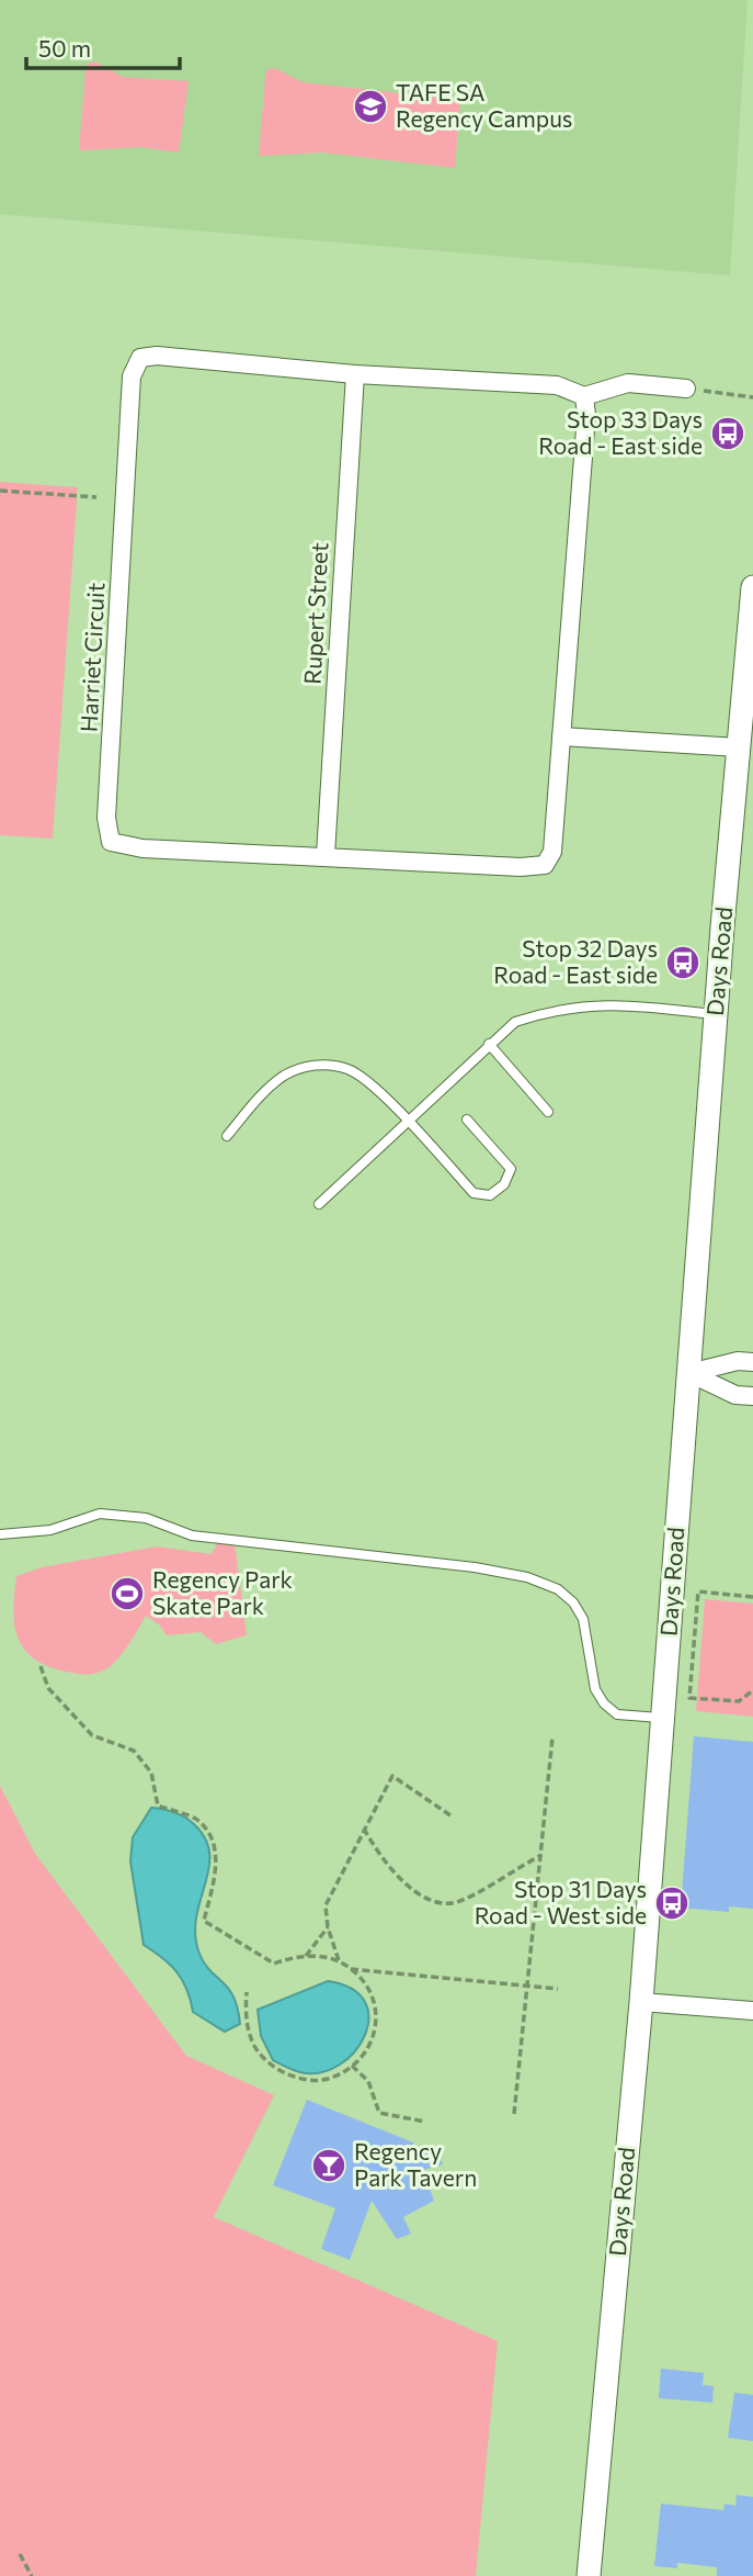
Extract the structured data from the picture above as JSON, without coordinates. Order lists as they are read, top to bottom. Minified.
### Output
{"streets":{"street":["Rupert Street","Harriet Circuit","Days Road"]},"crossings":[["Rupert Street","Harriet Circuit"]],"places":{"school or university":["TAFE SA Regency Campus"],"bus stop":["Stop 33 Days Road - East side","Stop 32 Days Road - East side","Stop 31 Days Road - West side"],"sports":["Regency Park Skate Park"],"bar":["Regency Park Tavern"]},"scale_bar":"50 m"}
